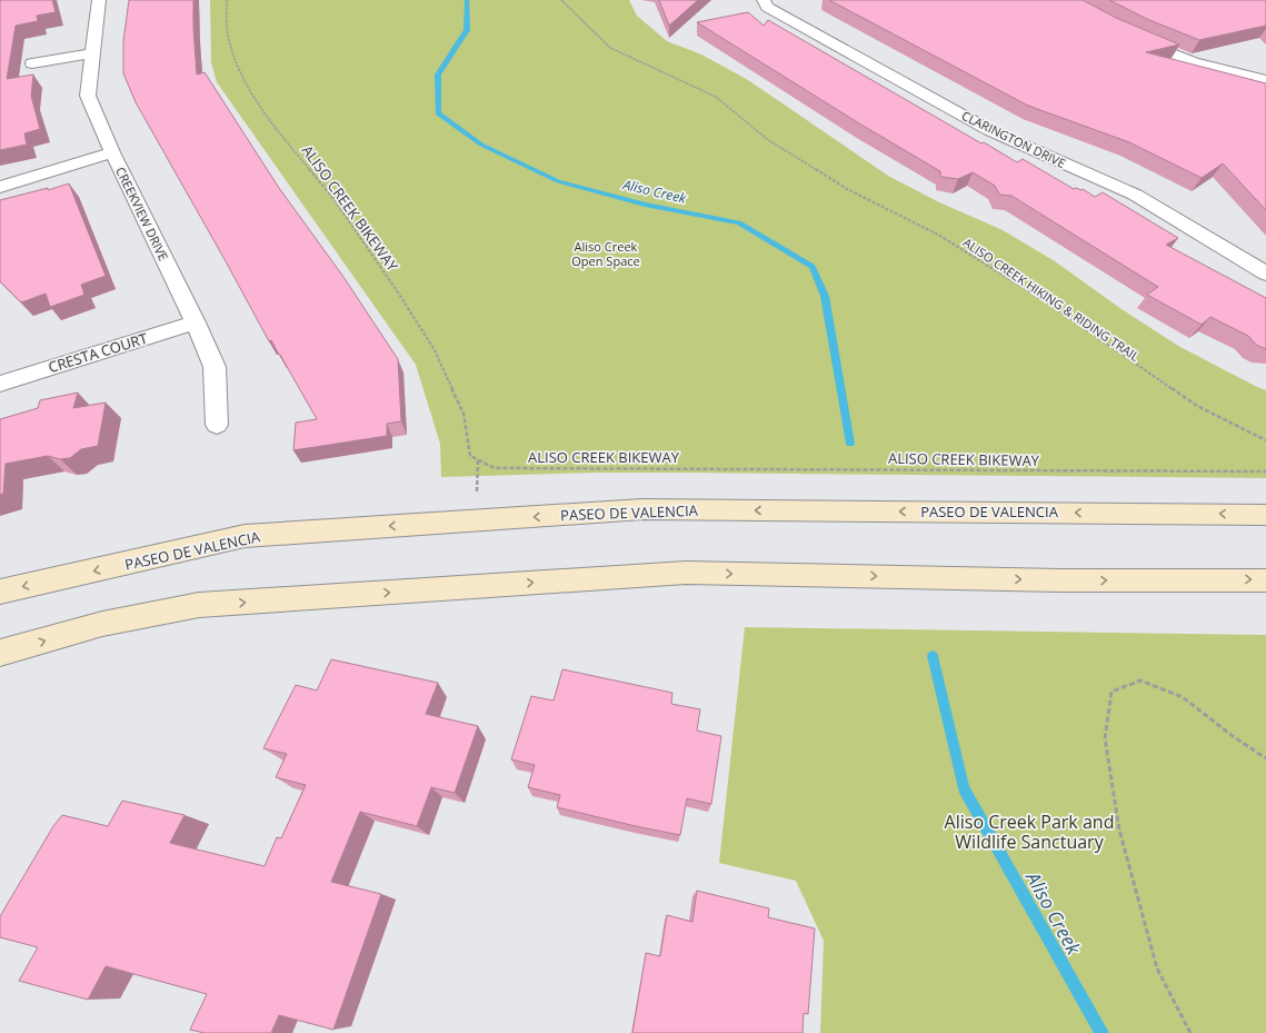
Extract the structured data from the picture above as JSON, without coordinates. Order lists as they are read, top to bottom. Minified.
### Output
{"streets":{"main road":["PASEO DE VALENCIA"],"street":["CLARINGTON DRIVE","CREEKVIEW DRIVE","CRESTA COURT"],"path":["ALISO CREEK BIKEWAY","ALISO CREEK HIKING & RIDING TRAIL"]},"crossings":[["CREEKVIEW DRIVE","CRESTA COURT"]],"water":["Aliso Creek"],"parks":["Aliso Creek Open Space","Aliso Creek Park and Wildlife Sanctuary"]}
